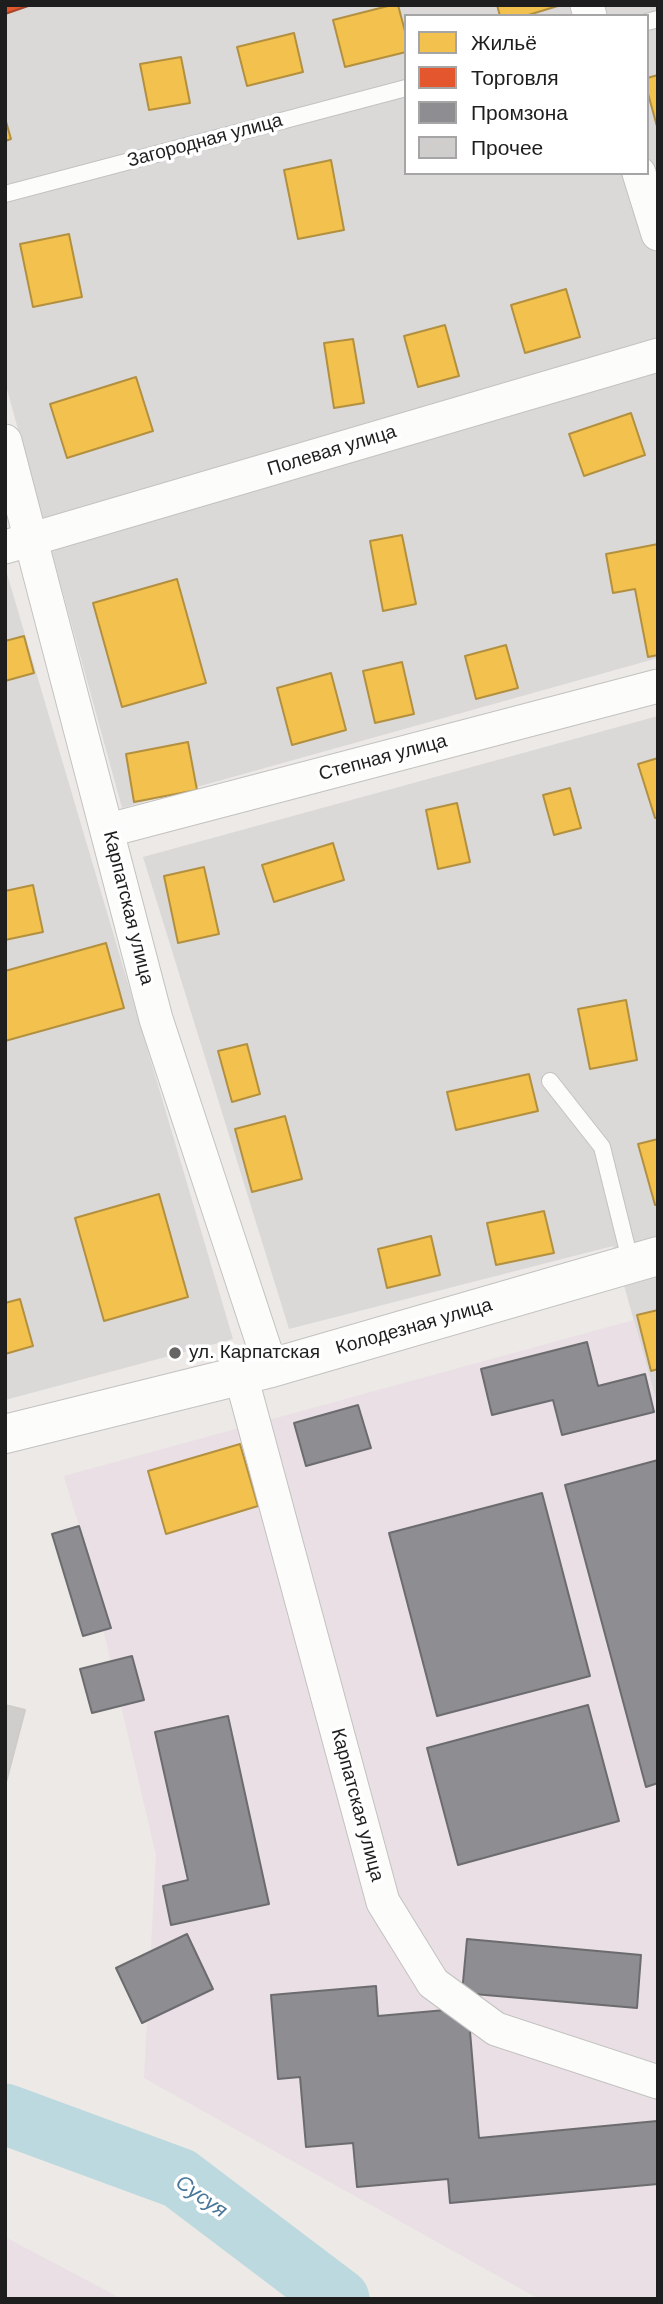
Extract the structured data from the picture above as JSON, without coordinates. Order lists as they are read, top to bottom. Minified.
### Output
{"streets":{"street":["Полевая улица","Степная улица","Карпатская улица","Колодезная улица"],"lane":["Загородная улица"]},"crossings":[["Полевая улица","Карпатская улица"],["Степная улица","Карпатская улица"],["Карпатская улица","Колодезная улица"]],"water":["Сусуя"],"places":["ул. Карпатская"],"legend":["Жильё","Торговля","Промзона","Прочее"]}
